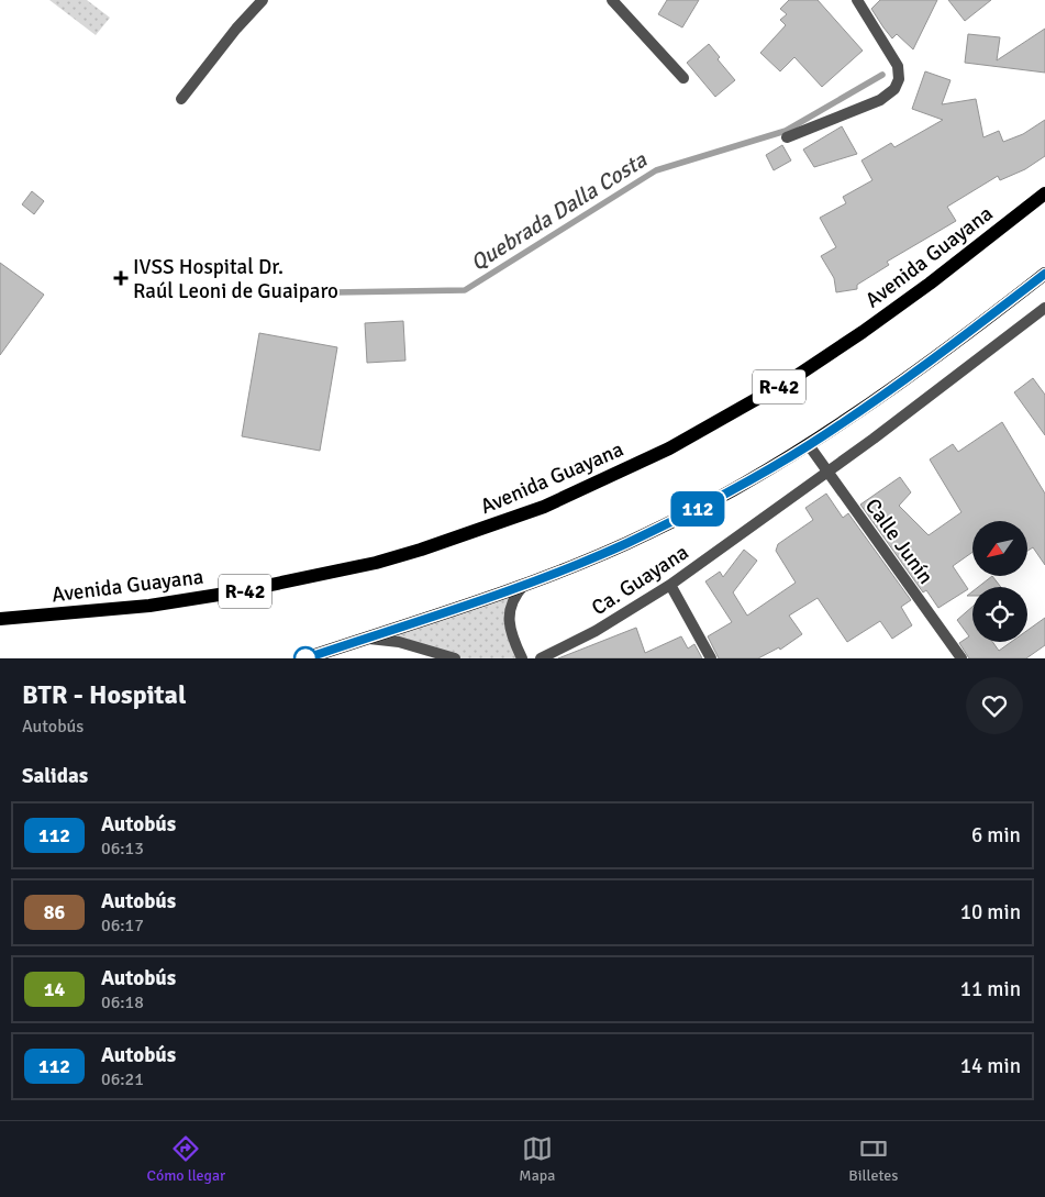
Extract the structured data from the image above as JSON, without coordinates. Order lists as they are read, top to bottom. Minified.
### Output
{"streets":{"main road":["Avenida Guayana","R-42"],"street":["Calle Junín","Ca. Guayana"]},"crossings":[["Calle Junín","Ca. Guayana"]],"water":["Quebrada Dalla Costa"],"places":{"health":["IVSS Hospital Dr. Raúl Leoni de Guaiparo"]},"lines":["bus line 112"],"north":"bottom left","page":{"on_map":"112","heading":[["BTR - Hospital","Autobús"],"Salidas"],"list":[{"mark":"112","name":"Autobús","note":"06:13","value":"6 min"},{"mark":"86","name":"Autobús","note":"06:17","value":"10 min"},{"mark":"14","name":"Autobús","note":"06:18","value":"11 min"},{"mark":"112","name":"Autobús","note":"06:21","value":"14 min"}],"tabs":["Cómo llegar","Mapa","Billetes"]}}
